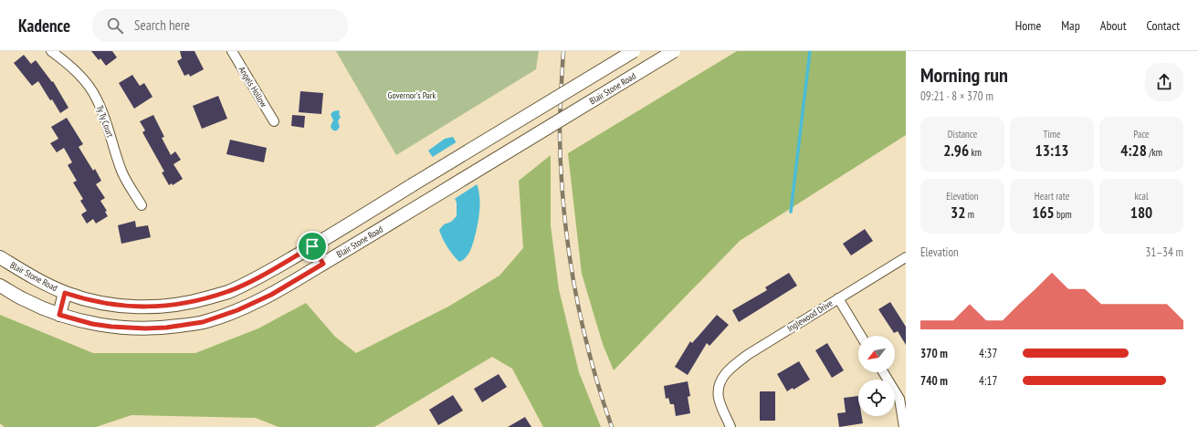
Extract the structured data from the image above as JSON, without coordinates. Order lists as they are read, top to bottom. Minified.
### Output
{"streets":{"main road":["Blair Stone Road"],"street":["Angels Hollow","Ty Ty Court","Inglewood Drive"]},"parks":["Governor's Park"],"north":"bottom left","page":{"header":"Kadence","search":"Search here","nav":["Home","Map","About","Contact"],"heading":["Morning run","09:21 · 8 × 370 m"],"stats":[["Distance","2.96 km"],["Time","13:13"],["Pace","4:28 /km"],["Elevation","32 m"],["Heart rate","165 bpm"],["kcal","180"]],"chart":["Elevation","31–34 m"],"list":[{"name":"370 m","note":"4:37"},{"name":"740 m","note":"4:17"}]}}
